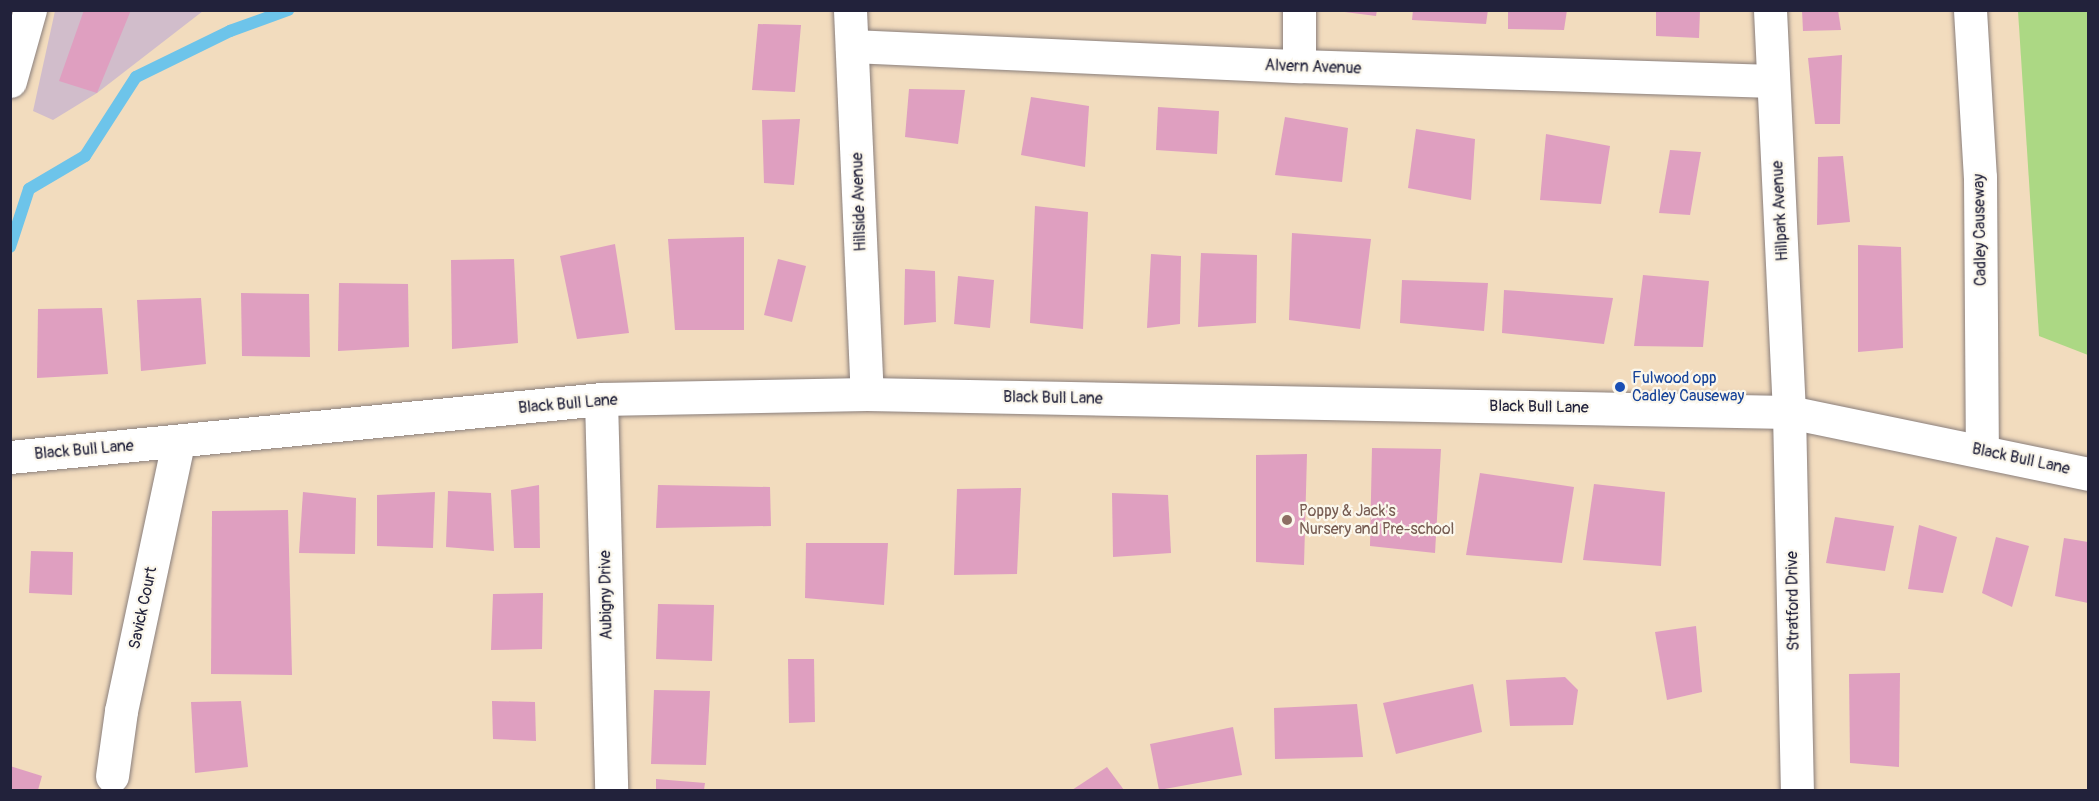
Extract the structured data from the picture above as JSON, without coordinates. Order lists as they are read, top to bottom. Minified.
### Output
{"streets":{"street":["Alvern Avenue","Hillside Avenue","Hillpark Avenue","Cadley Causeway","Black Bull Lane","Aubigny Drive","Stratford Drive","Savick Court"]},"crossings":[["Alvern Avenue","Hillside Avenue"],["Alvern Avenue","Hillpark Avenue"],["Hillside Avenue","Black Bull Lane"],["Hillpark Avenue","Black Bull Lane"],["Hillpark Avenue","Stratford Drive"],["Cadley Causeway","Black Bull Lane"],["Black Bull Lane","Aubigny Drive"],["Black Bull Lane","Stratford Drive"],["Black Bull Lane","Savick Court"]],"places":["Fulwood opp Cadley Causeway","Poppy & Jack's Nursery and Pre-school"]}
